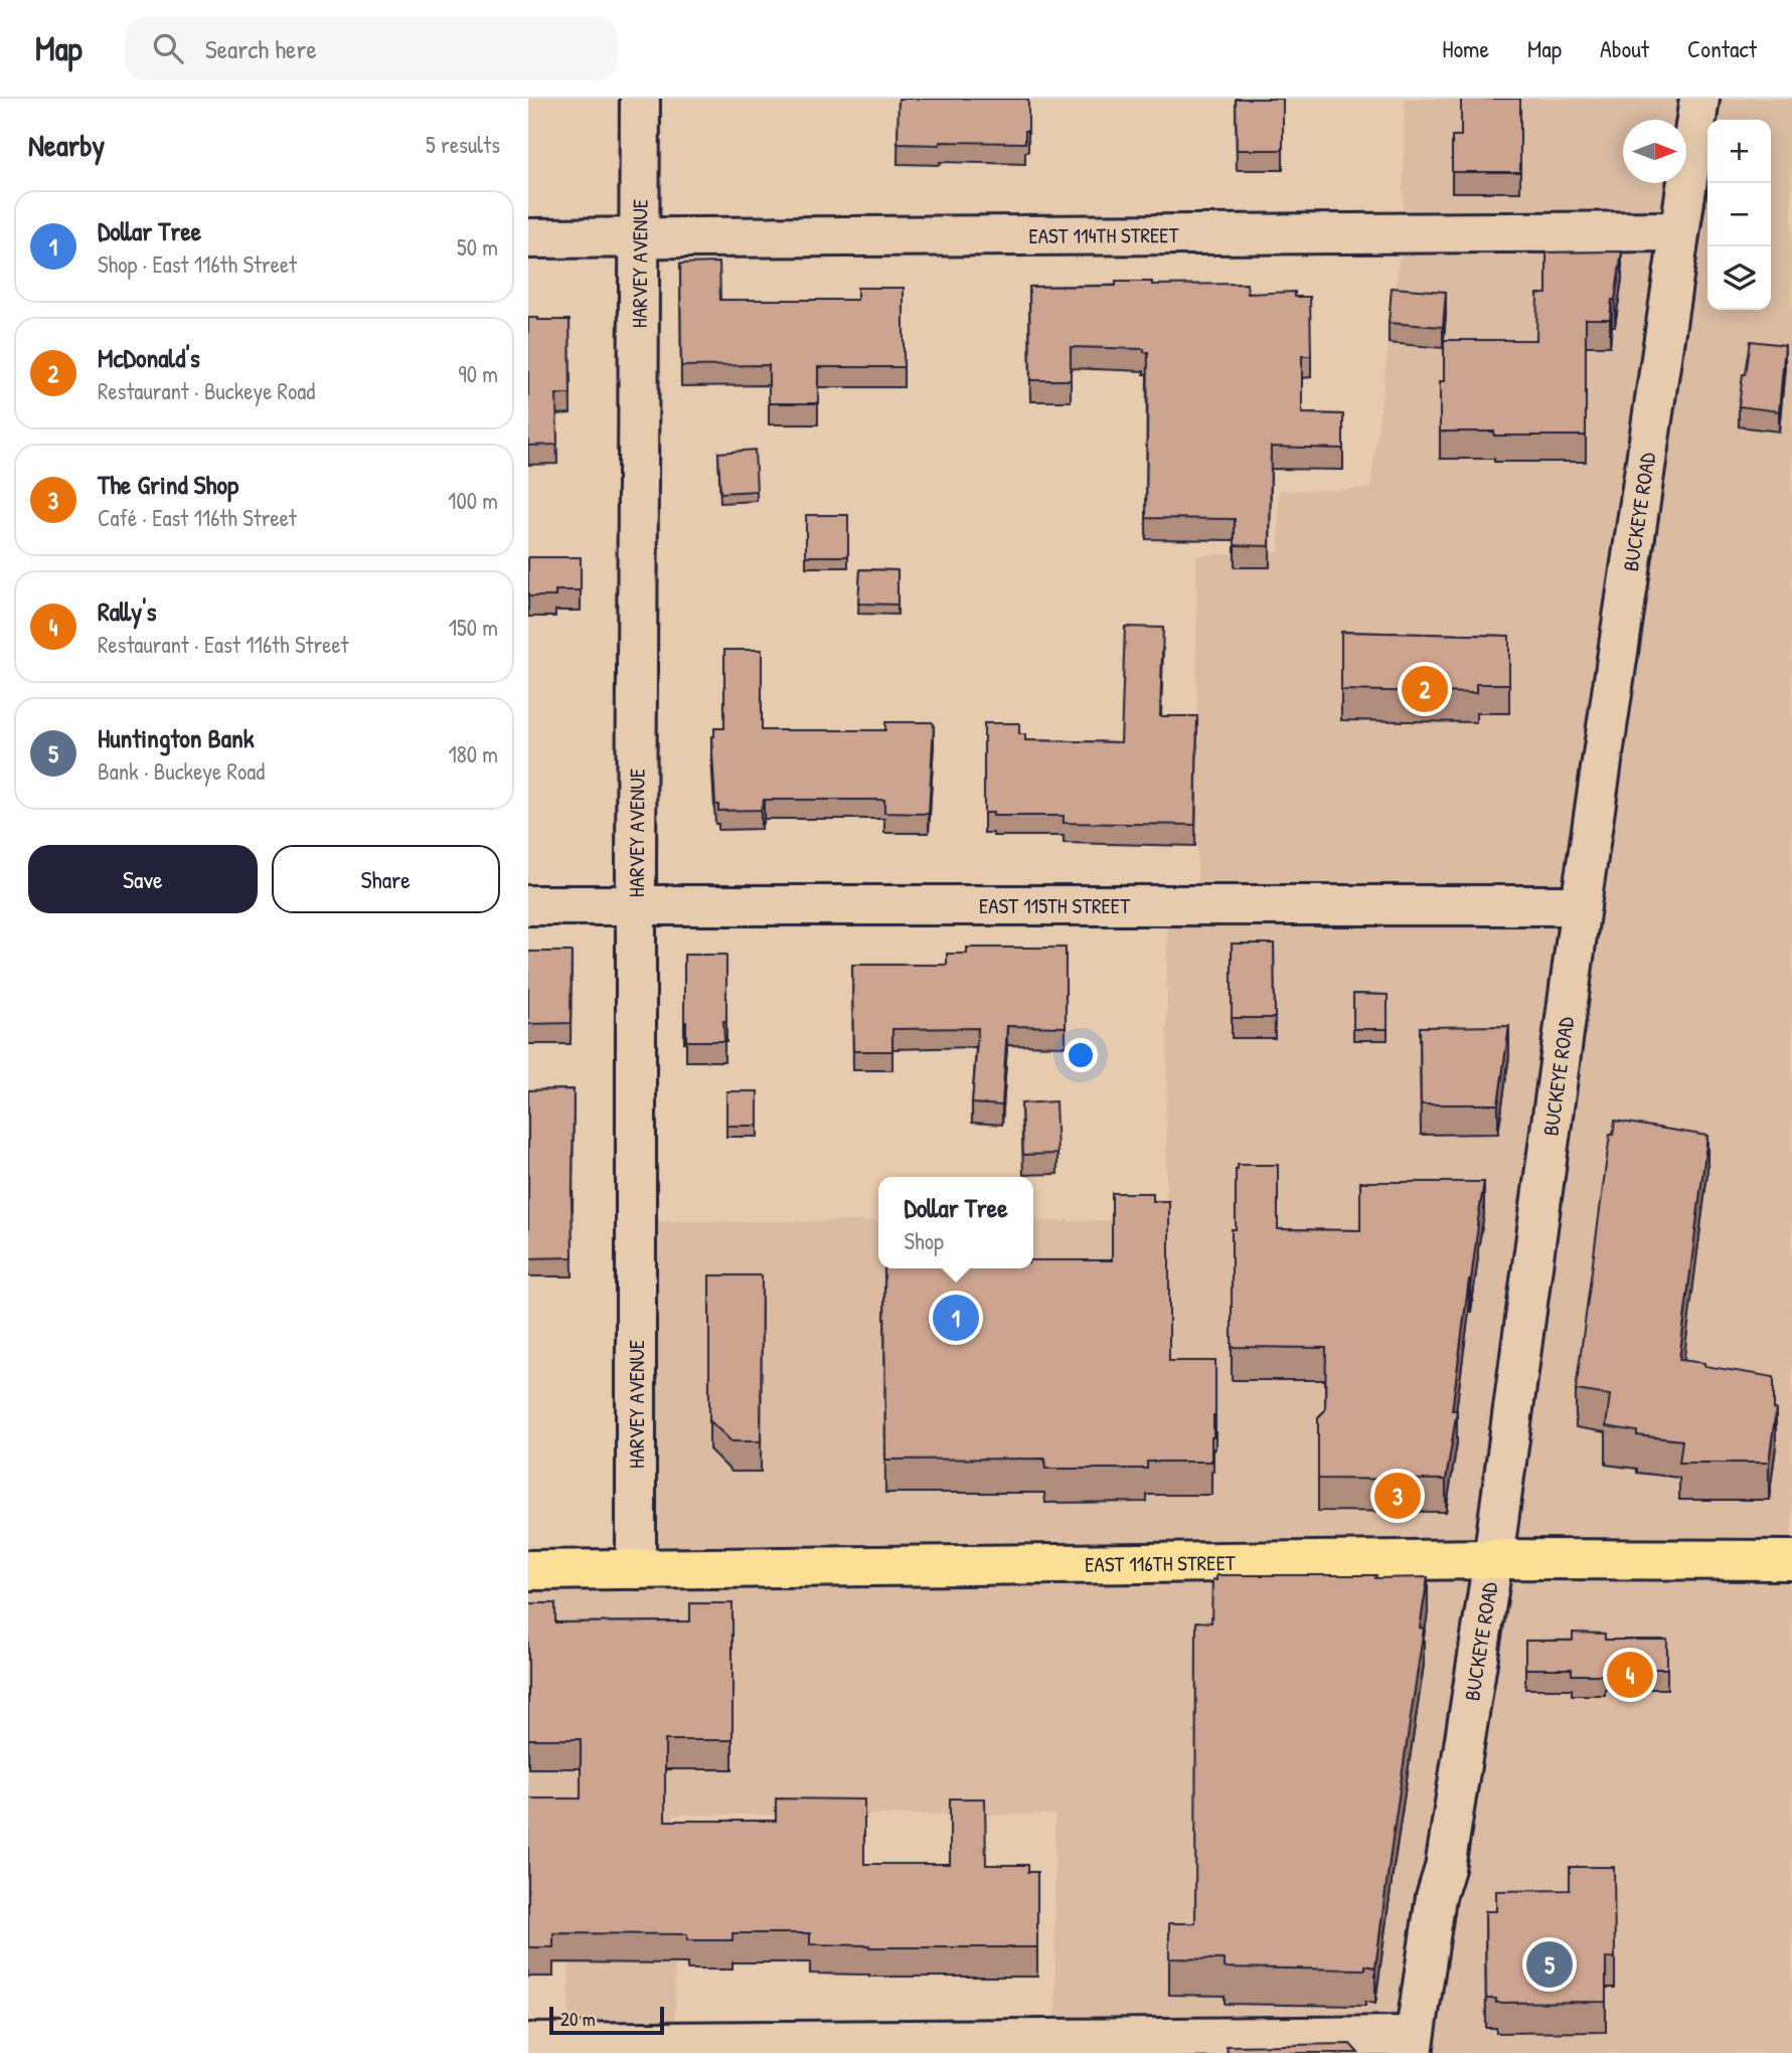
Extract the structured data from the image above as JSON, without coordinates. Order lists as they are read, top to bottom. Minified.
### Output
{"streets":{"main road":["EAST 116TH STREET"],"street":["EAST 114TH STREET","HARVEY AVENUE","BUCKEYE ROAD","EAST 115TH STREET"]},"crossings":[["EAST 114TH STREET","HARVEY AVENUE"],["EAST 114TH STREET","BUCKEYE ROAD"],["HARVEY AVENUE","EAST 115TH STREET"],["HARVEY AVENUE","EAST 116TH STREET"],["BUCKEYE ROAD","EAST 115TH STREET"],["BUCKEYE ROAD","EAST 116TH STREET"]],"scale_bar":"20 m","north":"right","page":{"header":"Map","search":"Search here","nav":["Home","Map","About","Contact"],"heading":["Nearby","5 results"],"map_buttons":["+","−"],"list":[{"mark":"1","name":"Dollar Tree","note":"Shop · East 116th Street","value":"50 m"},{"mark":"2","name":"McDonald's","note":"Restaurant · Buckeye Road","value":"90 m"},{"mark":"3","name":"The Grind Shop","note":"Café · East 116th Street","value":"100 m"},{"mark":"4","name":"Rally's","note":"Restaurant · East 116th Street","value":"150 m"},{"mark":"5","name":"Huntington Bank","note":"Bank · Buckeye Road","value":"180 m"}],"pins":["2","1","3","4","5"],"buttons":["Save","Share"],"popup":["Dollar Tree","Shop"],"scale":"20 m"}}
